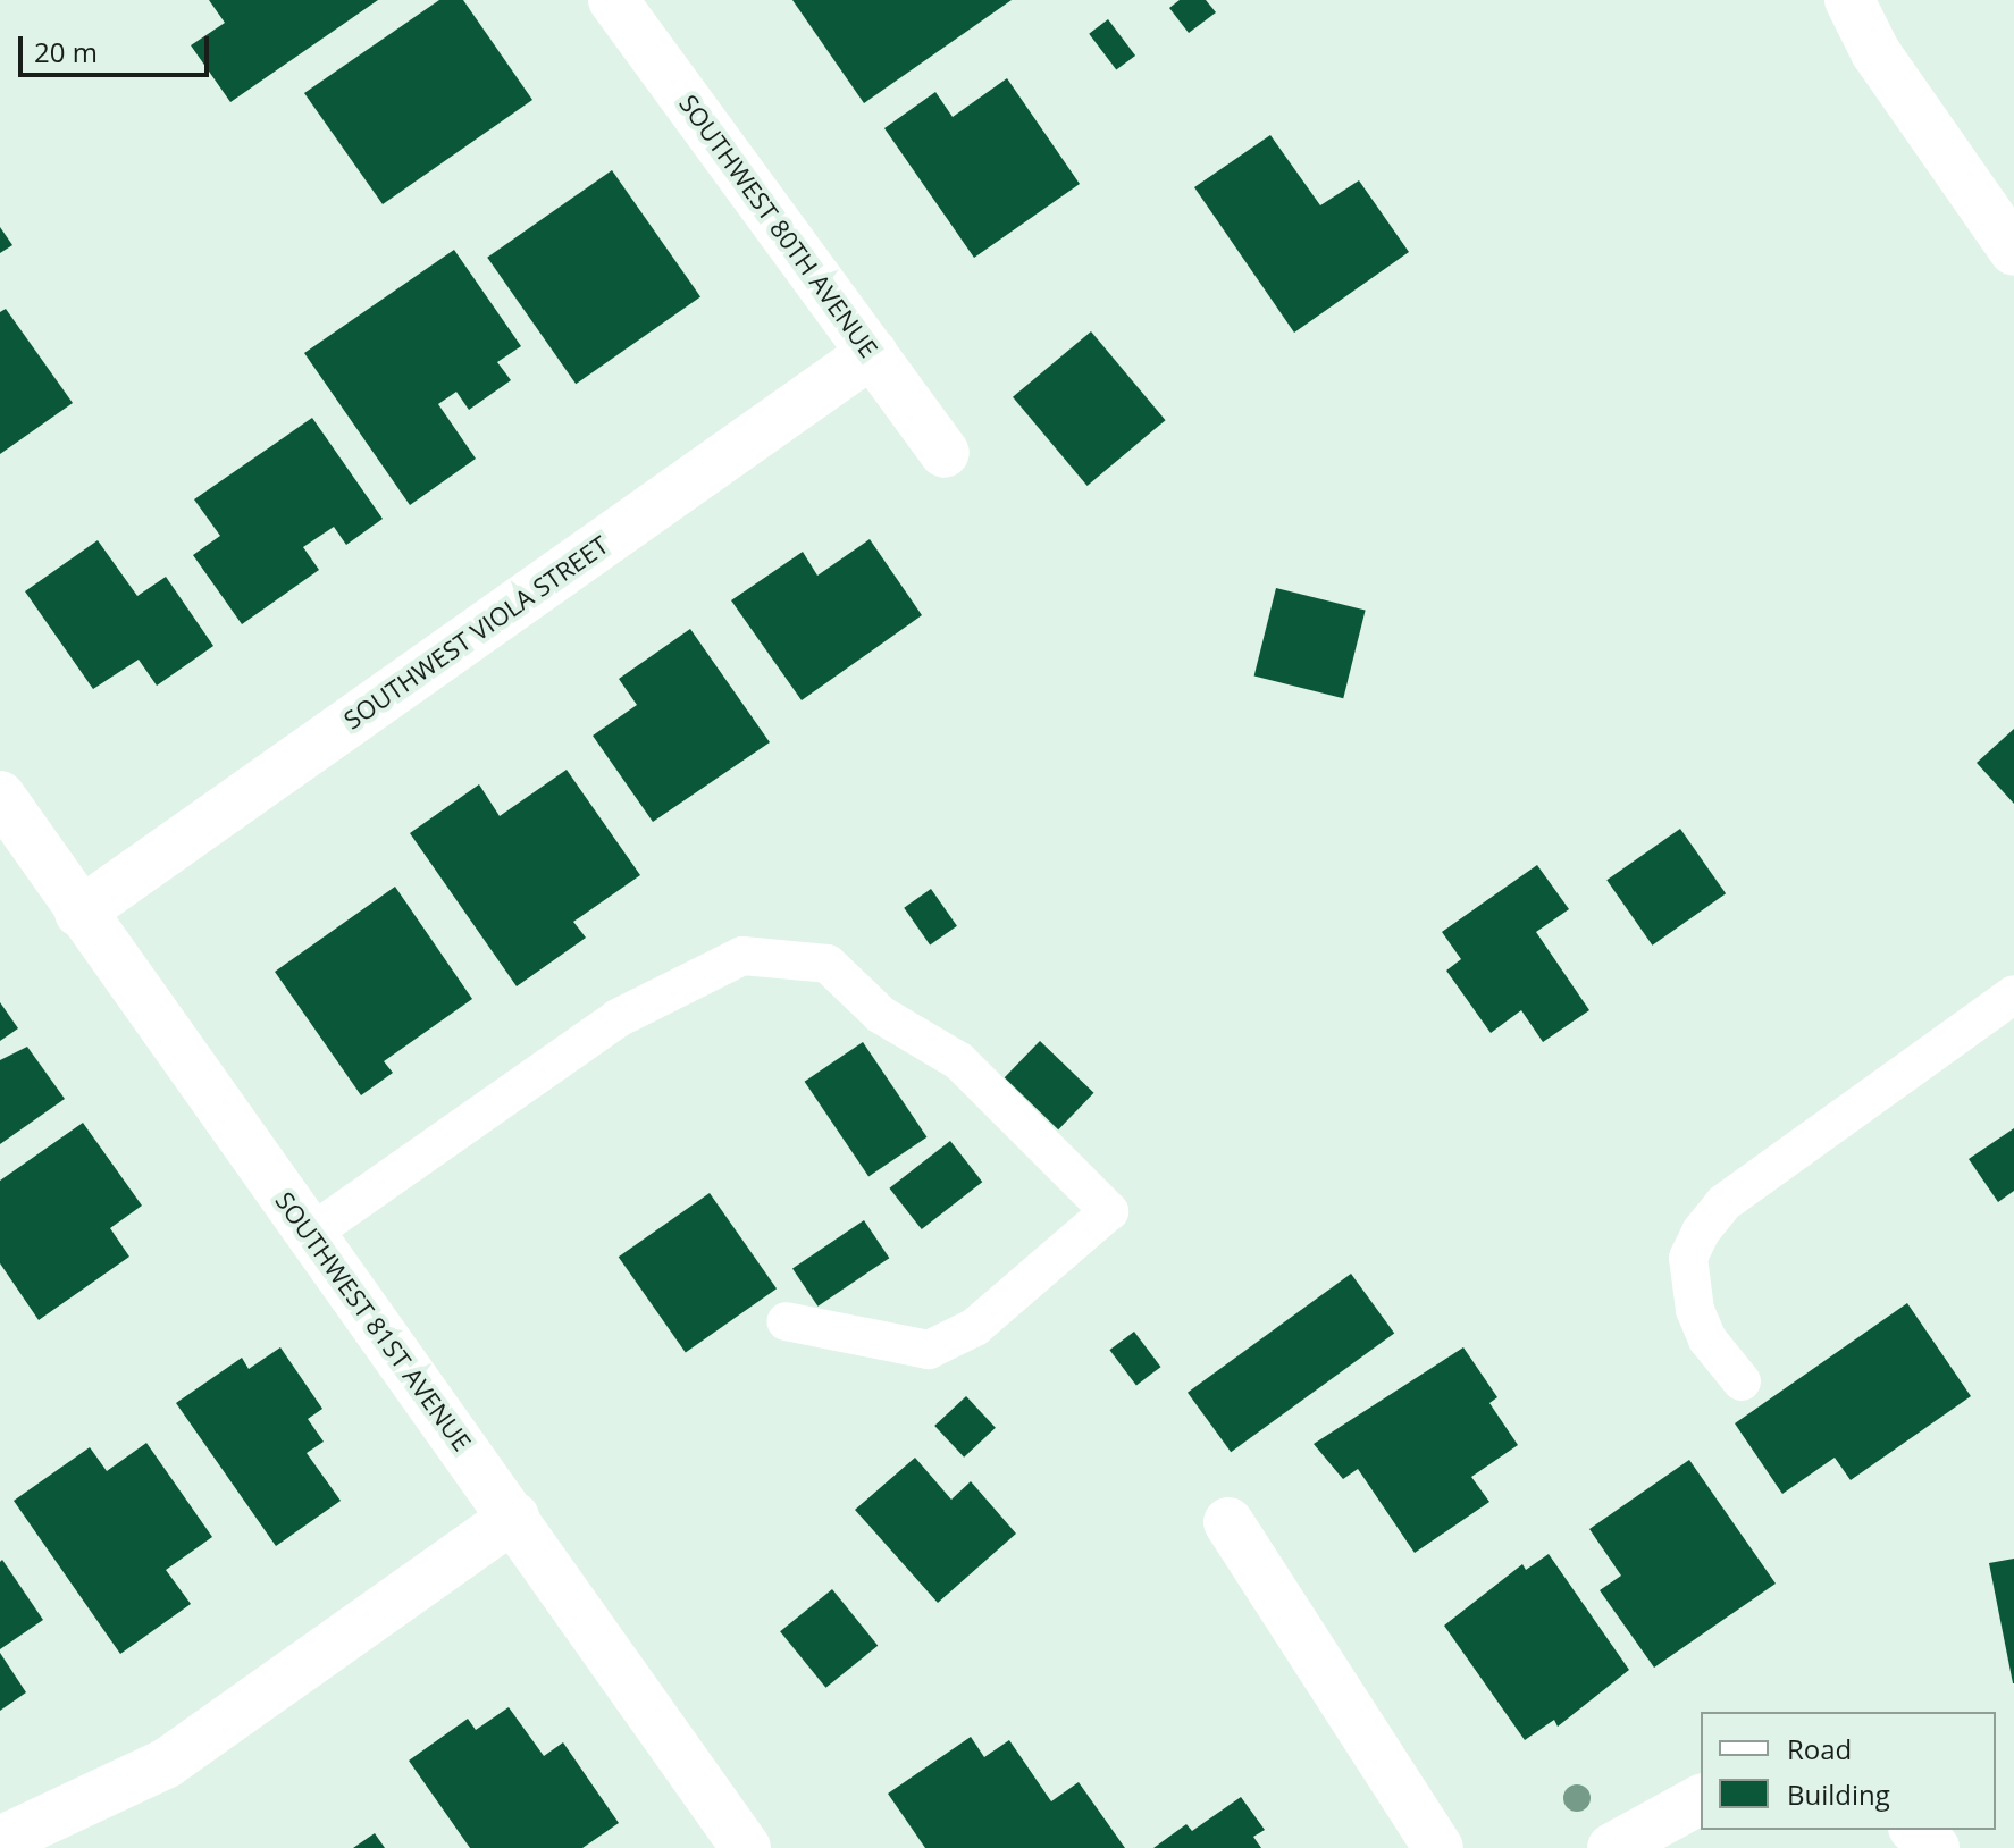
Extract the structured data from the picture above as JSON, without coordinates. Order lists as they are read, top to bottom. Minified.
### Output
{"streets":{"street":["SOUTHWEST 80TH AVENUE","SOUTHWEST VIOLA STREET","SOUTHWEST 81ST AVENUE"]},"crossings":[["SOUTHWEST 80TH AVENUE","SOUTHWEST VIOLA STREET"],["SOUTHWEST VIOLA STREET","SOUTHWEST 81ST AVENUE"]],"legend":["Road","Building"],"scale_bar":"20 m"}
